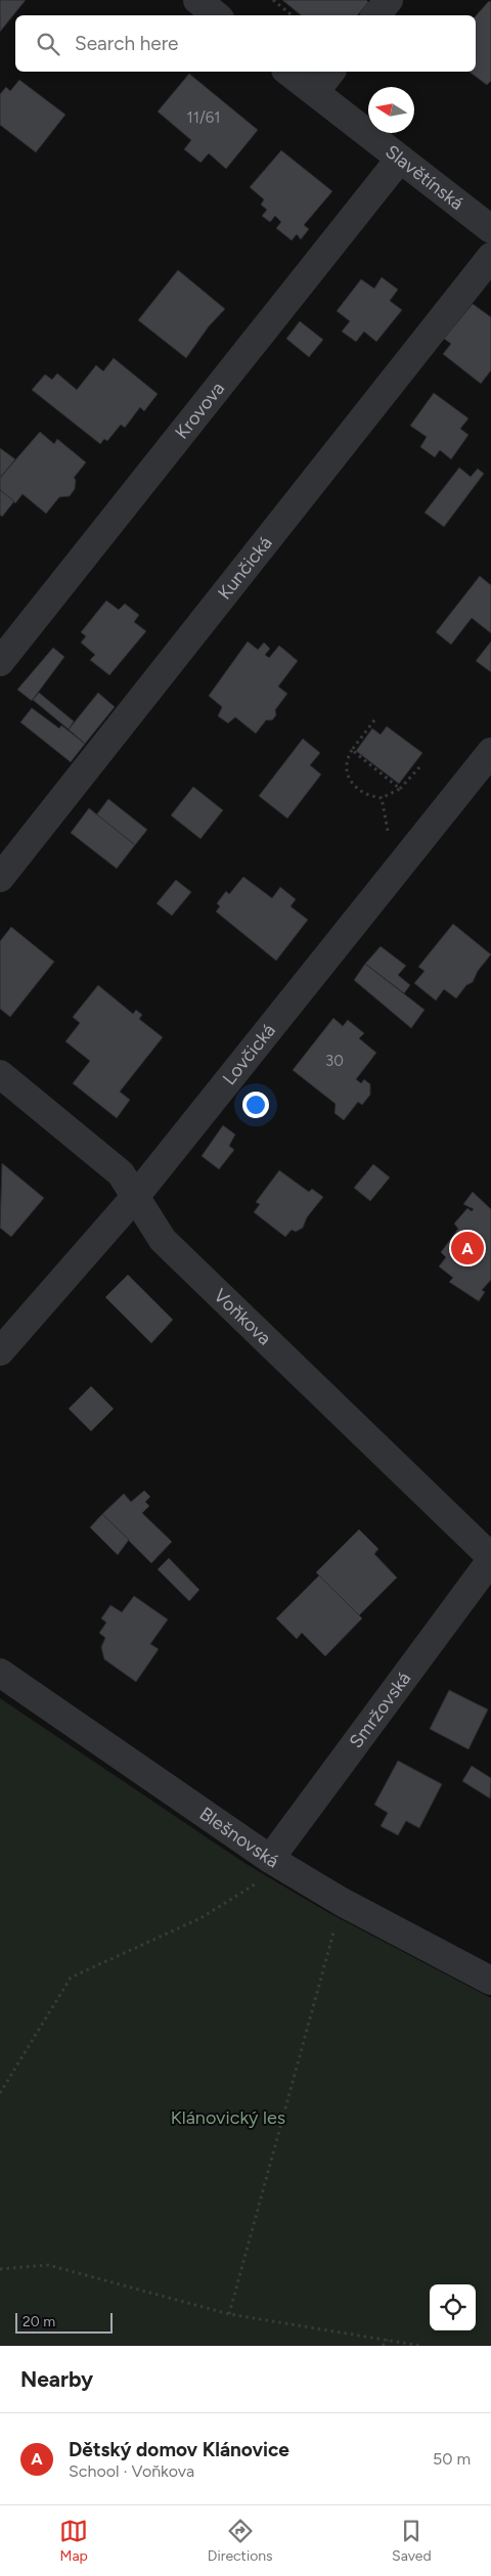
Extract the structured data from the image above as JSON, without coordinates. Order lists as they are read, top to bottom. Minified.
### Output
{"streets":{"street":["Slavětínská","Krovova","Kunčická","Lovčická","Voňkova","Smržovská","Blešnovská"]},"crossings":[["Slavětínská","Krovova"],["Lovčická","Voňkova"],["Voňkova","Smržovská"],["Smržovská","Blešnovská"]],"parks":["Klánovický les"],"house_numbers":["11/61","30"],"scale_bar":"20 m","north":"left","page":{"search":"Search here","pins":"A","scale":"20 m","heading":"Nearby","list":[{"mark":"A","name":"Dětský domov Klánovice","note":"School · Voňkova","value":"50 m"}],"nav":["Map","Directions","Saved"]}}
